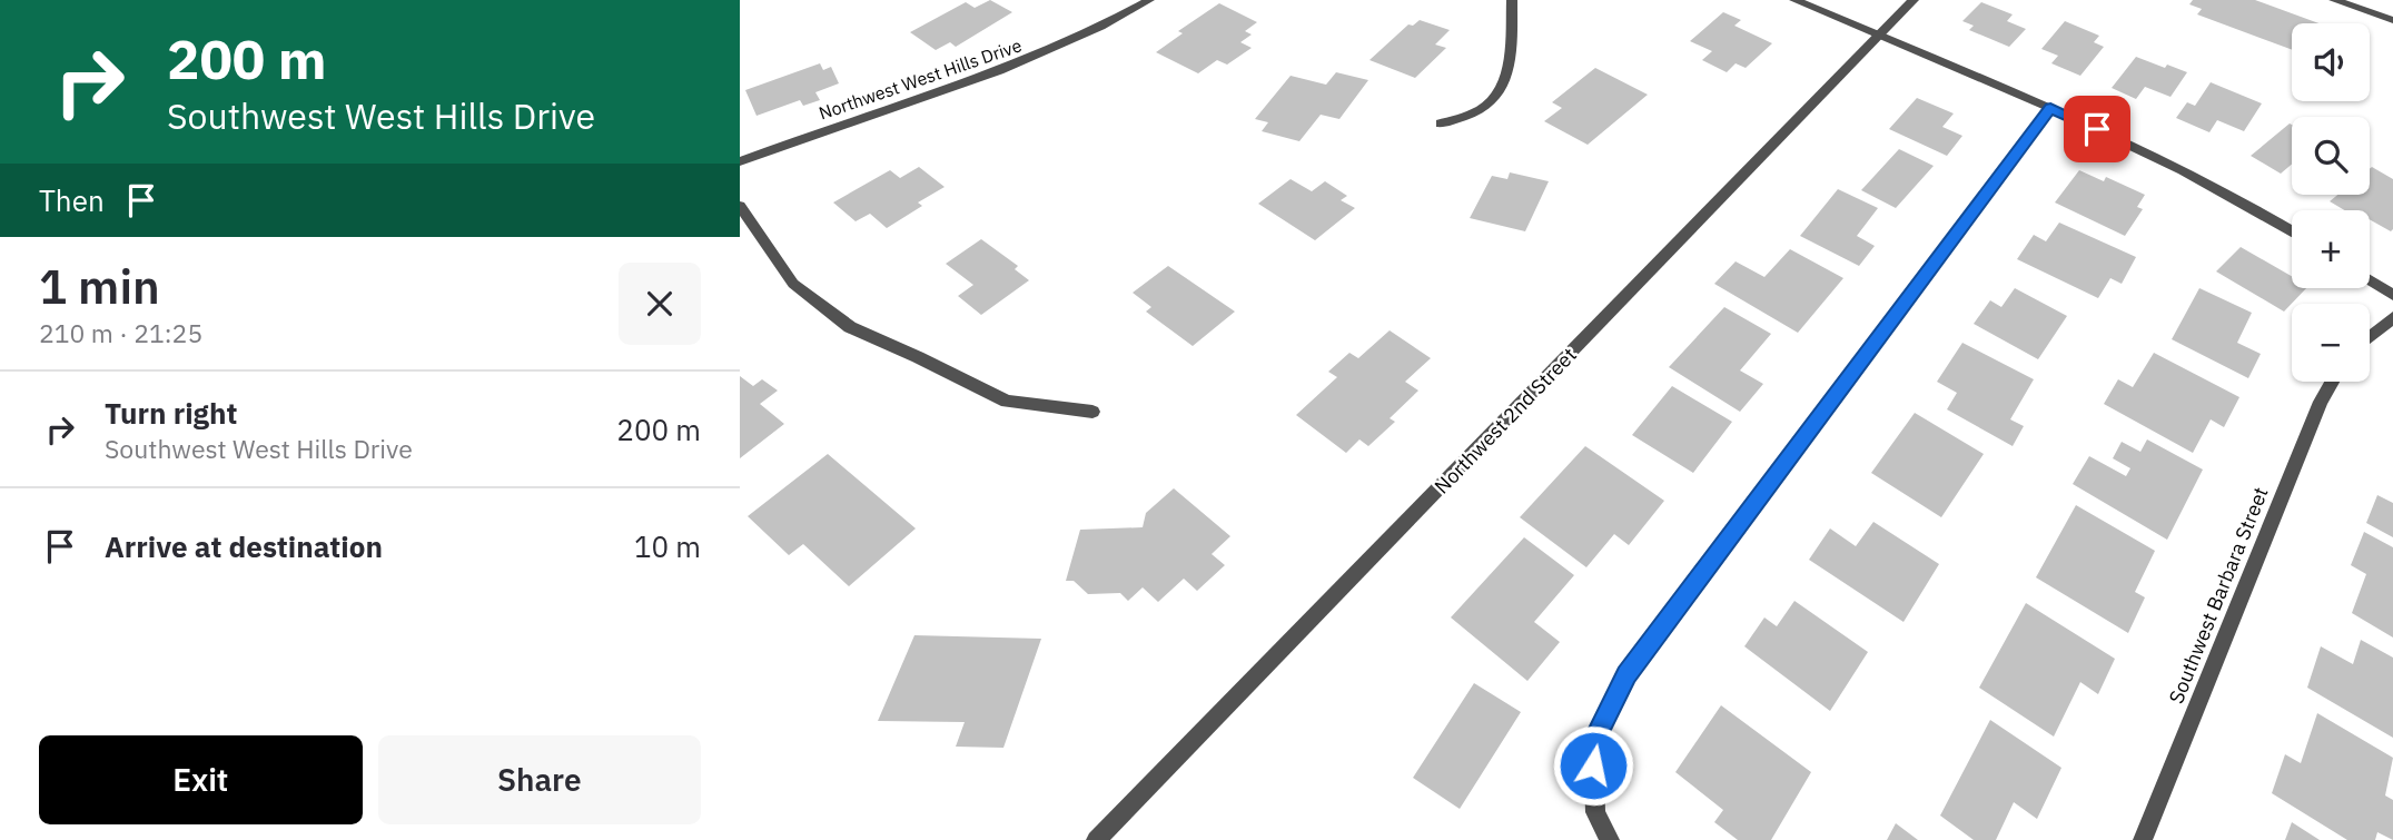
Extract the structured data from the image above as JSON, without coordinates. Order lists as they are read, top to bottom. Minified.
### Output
{"streets":{"street":["Northwest West Hills Drive","Northwest 2nd Street","Southwest Barbara Street"]},"page":{"turn":["200 m","Southwest West Hills Drive"],"map_buttons":["+","−"],"then":"Then","heading":["1 min","210 m · 21:25"],"list":[{"name":"Turn right","note":"Southwest West Hills Drive","value":"200 m"},{"name":"Arrive at destination","value":"10 m"}],"buttons":["Exit","Share"]}}
